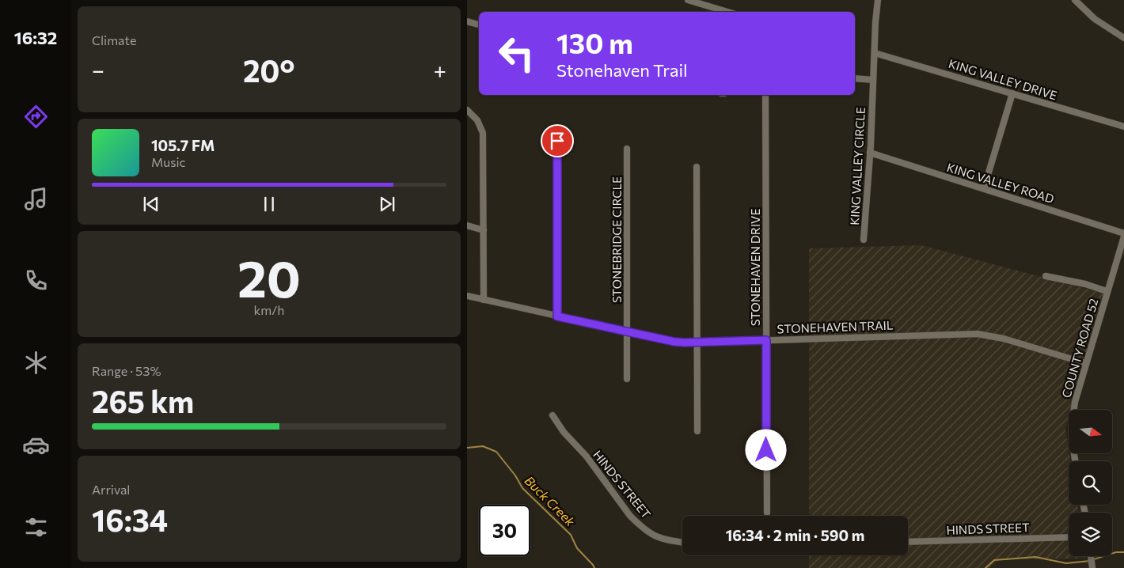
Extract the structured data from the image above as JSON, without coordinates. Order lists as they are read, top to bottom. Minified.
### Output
{"streets":{"street":["KING VALLEY DRIVE","KING VALLEY CIRCLE","KING VALLEY ROAD","STONEBRIDGE CIRCLE","STONEHAVEN DRIVE","STONEHAVEN TRAIL","COUNTY ROAD 52","HINDS STREET"]},"crossings":[["KING VALLEY DRIVE","KING VALLEY CIRCLE"],["KING VALLEY CIRCLE","KING VALLEY ROAD"],["STONEBRIDGE CIRCLE","STONEHAVEN TRAIL"],["STONEHAVEN DRIVE","STONEHAVEN TRAIL"],["STONEHAVEN TRAIL","COUNTY ROAD 52"]],"water":["Buck Creek"],"north":"right","page":{"tabs":"16:32","tile":["Climate",["20","km/h"],["Range · 53%","265 km"],["Arrival","16:34"]],"turn":["130 m","Stonehaven Trail"],"heat":["−","20°","+"],"song":["105.7 FM","Music"],"limit":"30","trip":"16:34 · 2 min · 590 m"}}
